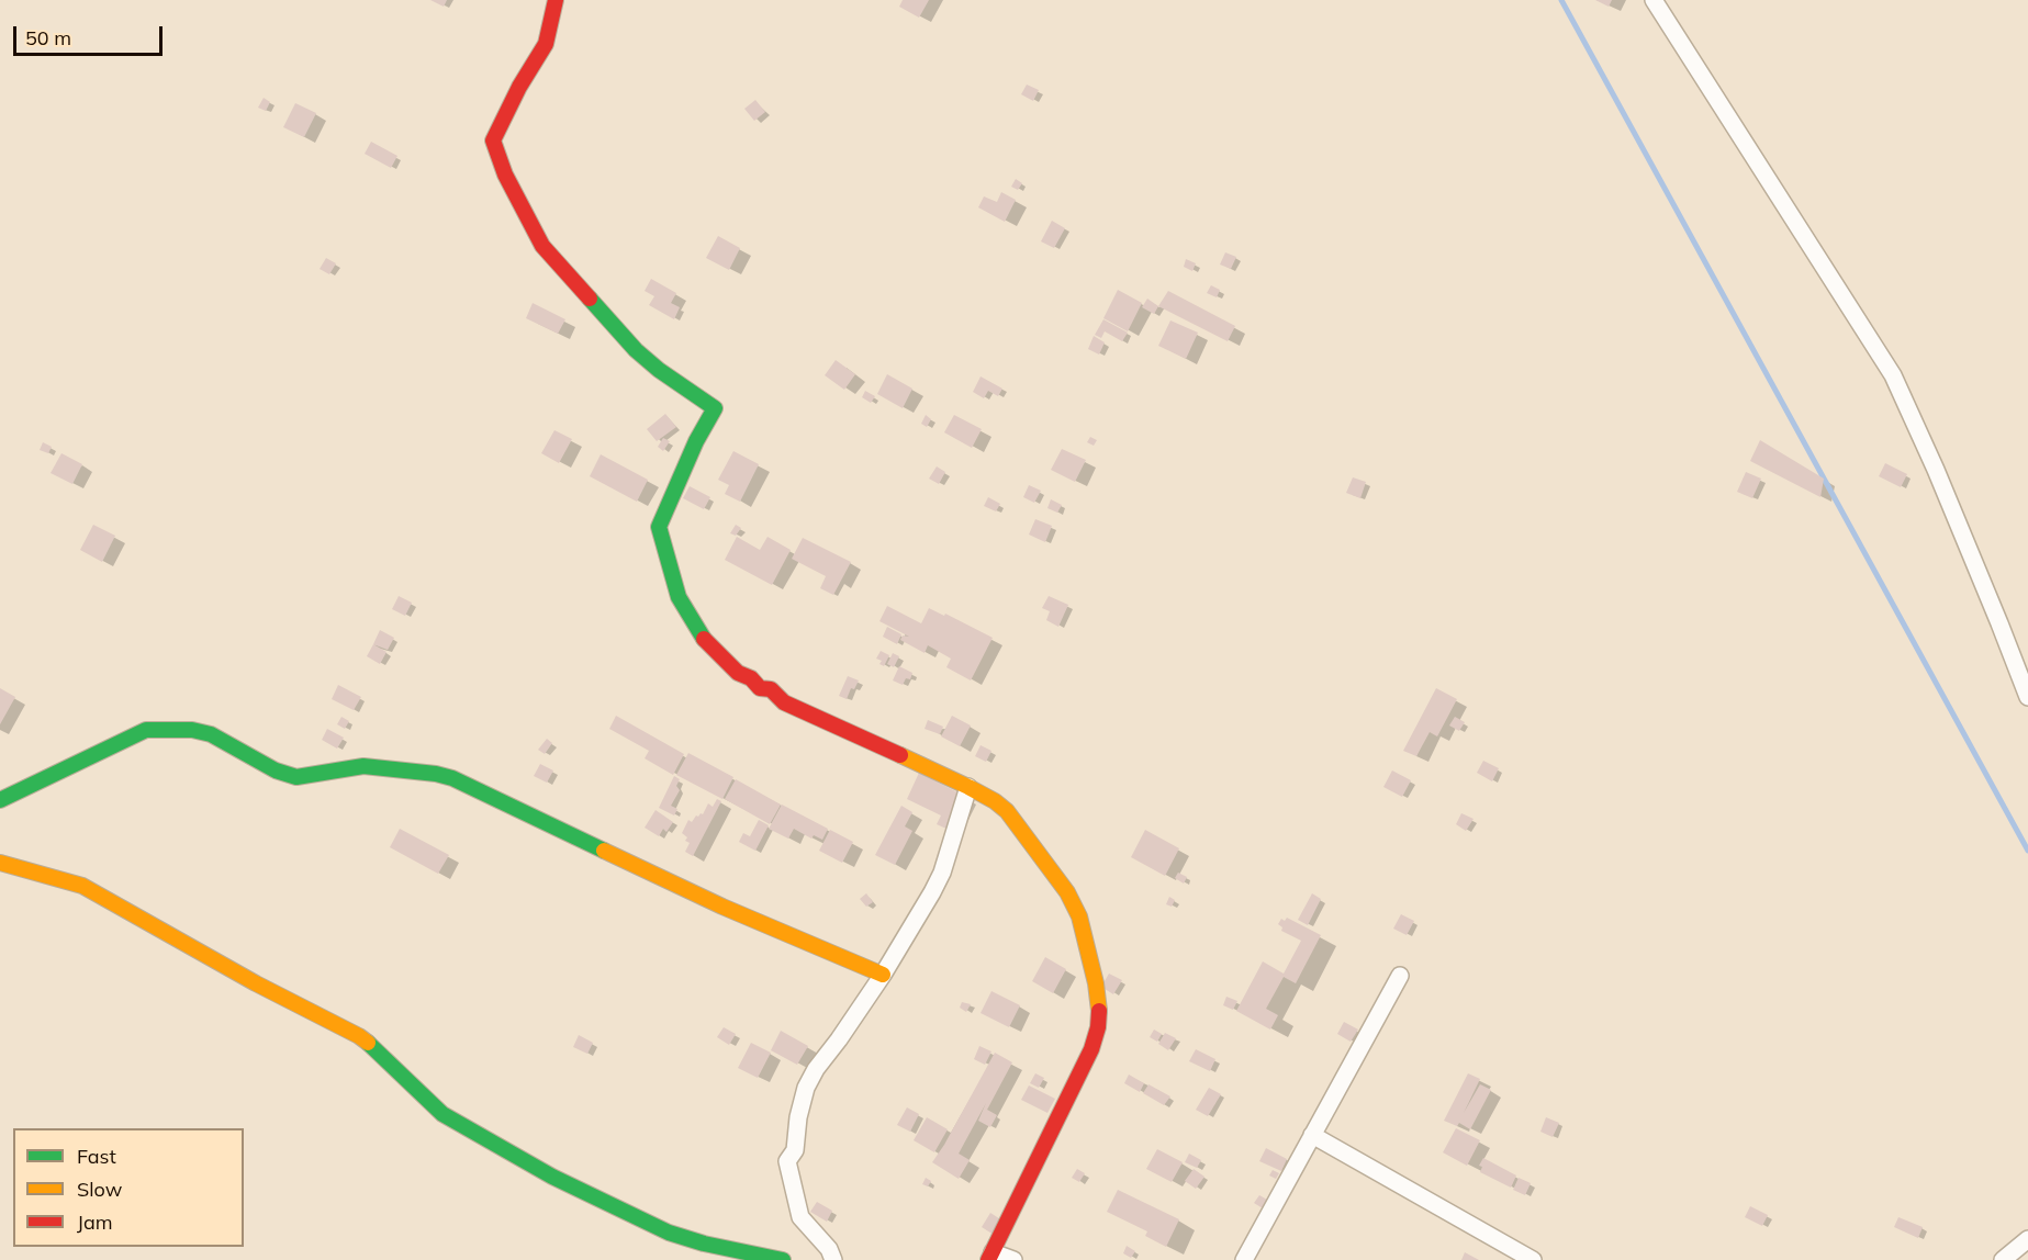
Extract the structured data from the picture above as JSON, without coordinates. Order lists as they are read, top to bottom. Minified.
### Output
{"legend":["Fast","Slow","Jam"],"scale_bar":"50 m"}
